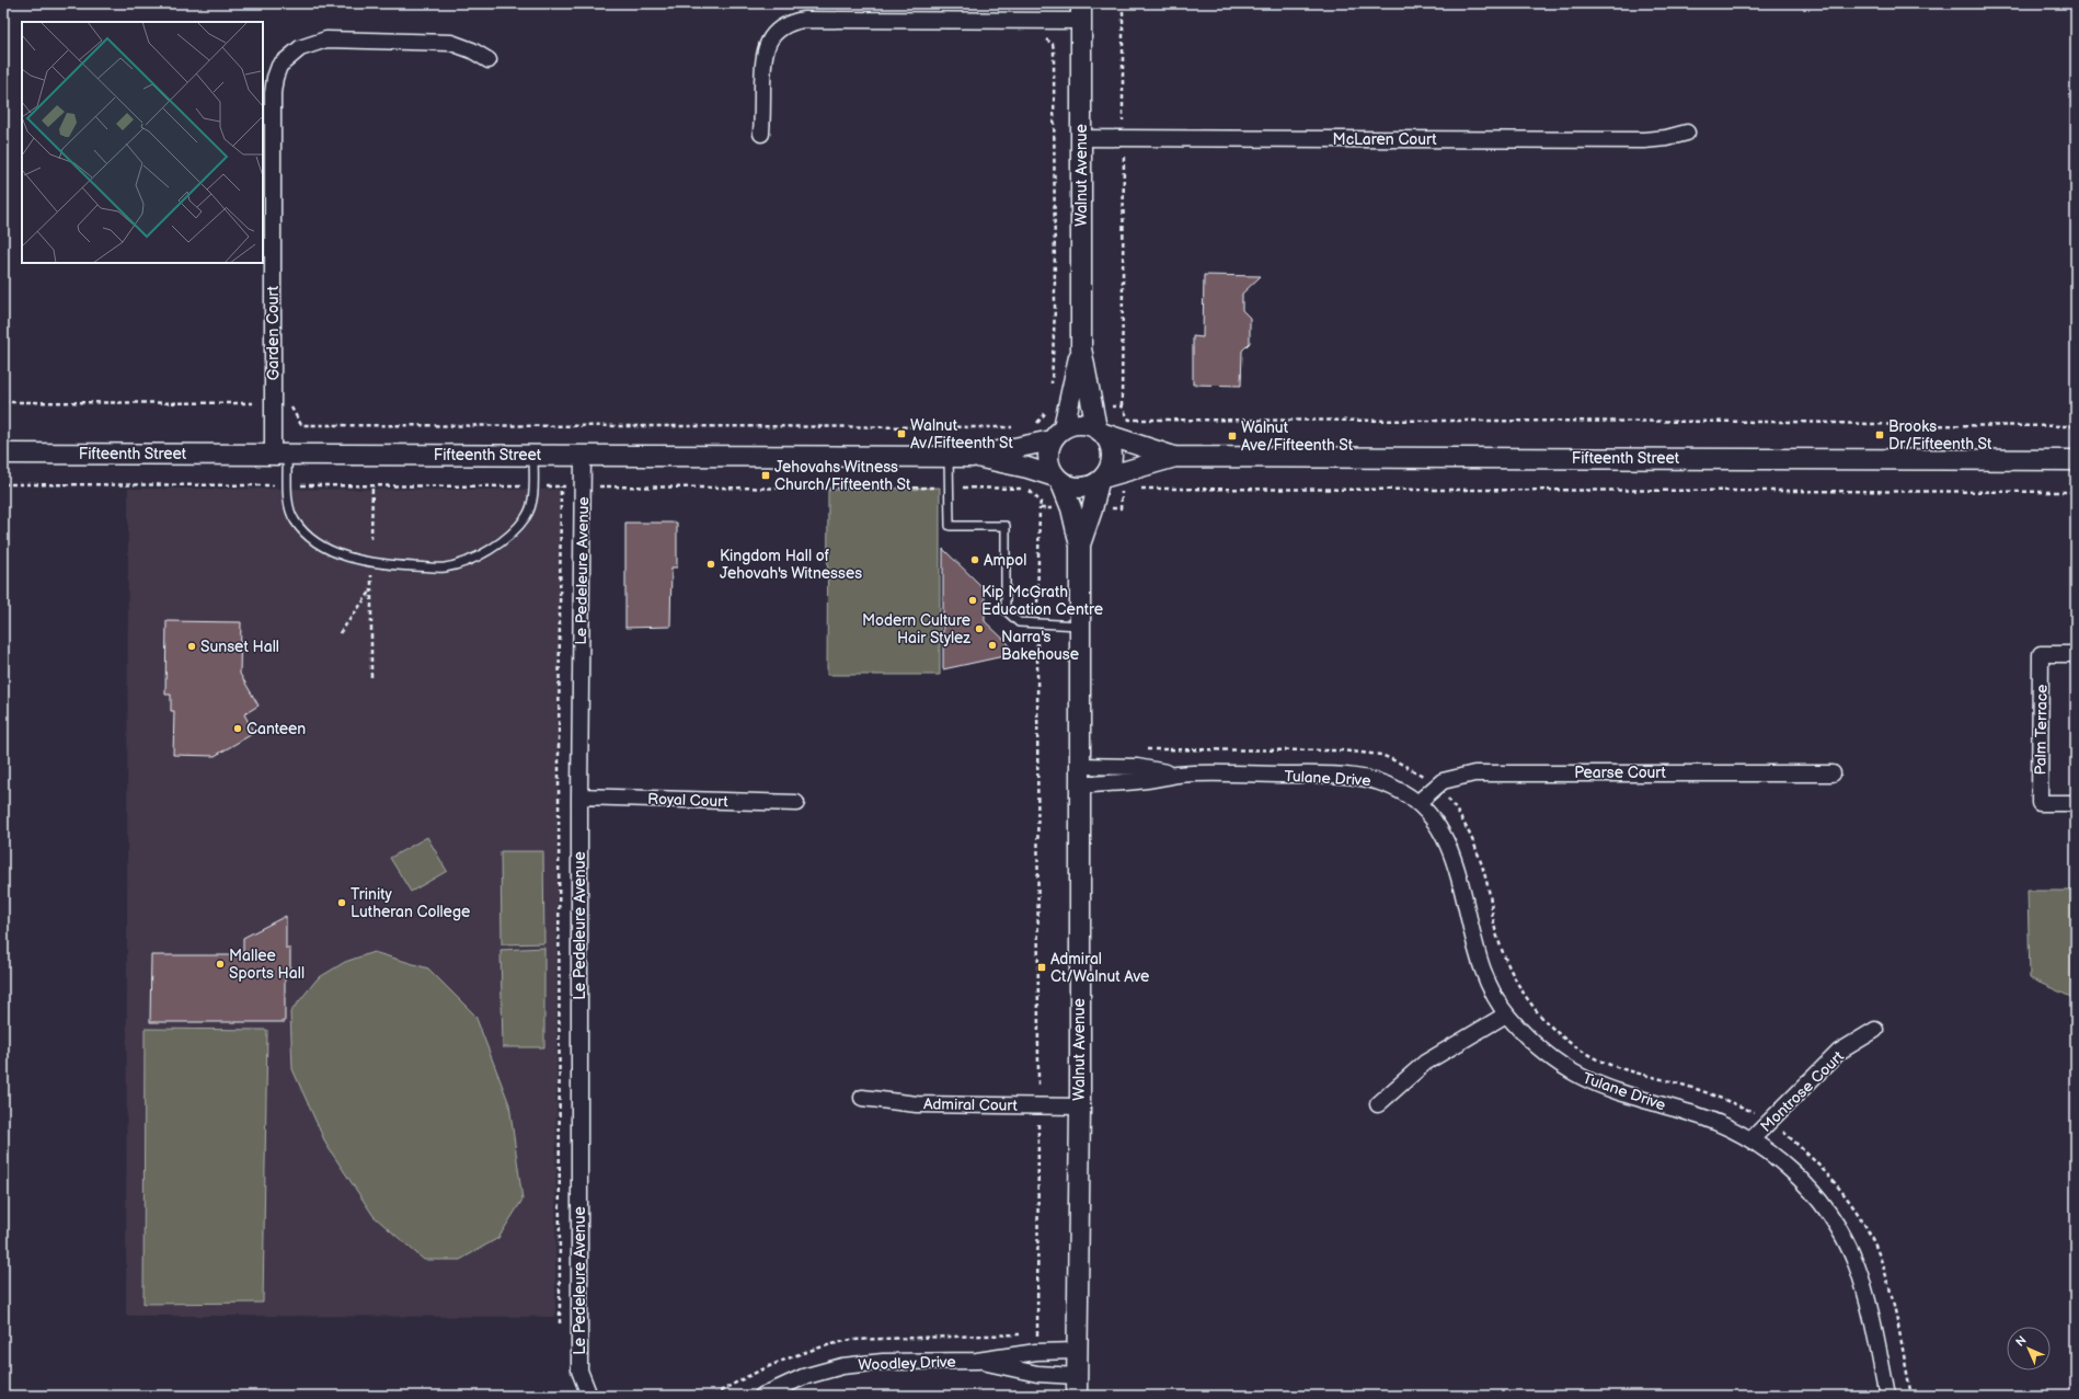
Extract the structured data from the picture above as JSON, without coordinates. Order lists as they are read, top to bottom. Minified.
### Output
{"streets":{"street":["McLaren Court","Walnut Avenue","Garden Court","Fifteenth Street","Le Pedeleure Avenue","Palm Terrace","Pearse Court","Tulane Drive","Royal Court","Montrose Court","Admiral Court","Woodley Drive"]},"crossings":[["McLaren Court","Walnut Avenue"],["Walnut Avenue","Fifteenth Street"],["Walnut Avenue","Tulane Drive"],["Walnut Avenue","Admiral Court"],["Walnut Avenue","Woodley Drive"],["Garden Court","Fifteenth Street"],["Fifteenth Street","Le Pedeleure Avenue"],["Le Pedeleure Avenue","Royal Court"],["Pearse Court","Tulane Drive"],["Tulane Drive","Montrose Court"]],"places":{"transit":["Walnut Av/Fifteenth St","Brooks Dr/Fifteenth St","Walnut Ave/Fifteenth St","Jehovahs Witness Church/Fifteenth St","Admiral Ct/Walnut Ave"],"other":["Ampol","Kingdom Hall of Jehovah's Witnesses","Kip McGrath Education Centre","Modern Culture Hair Stylez","Narra's Bakehouse","Sunset Hall","Canteen","Trinity Lutheran College","Mallee Sports Hall"]},"north":"top left"}
